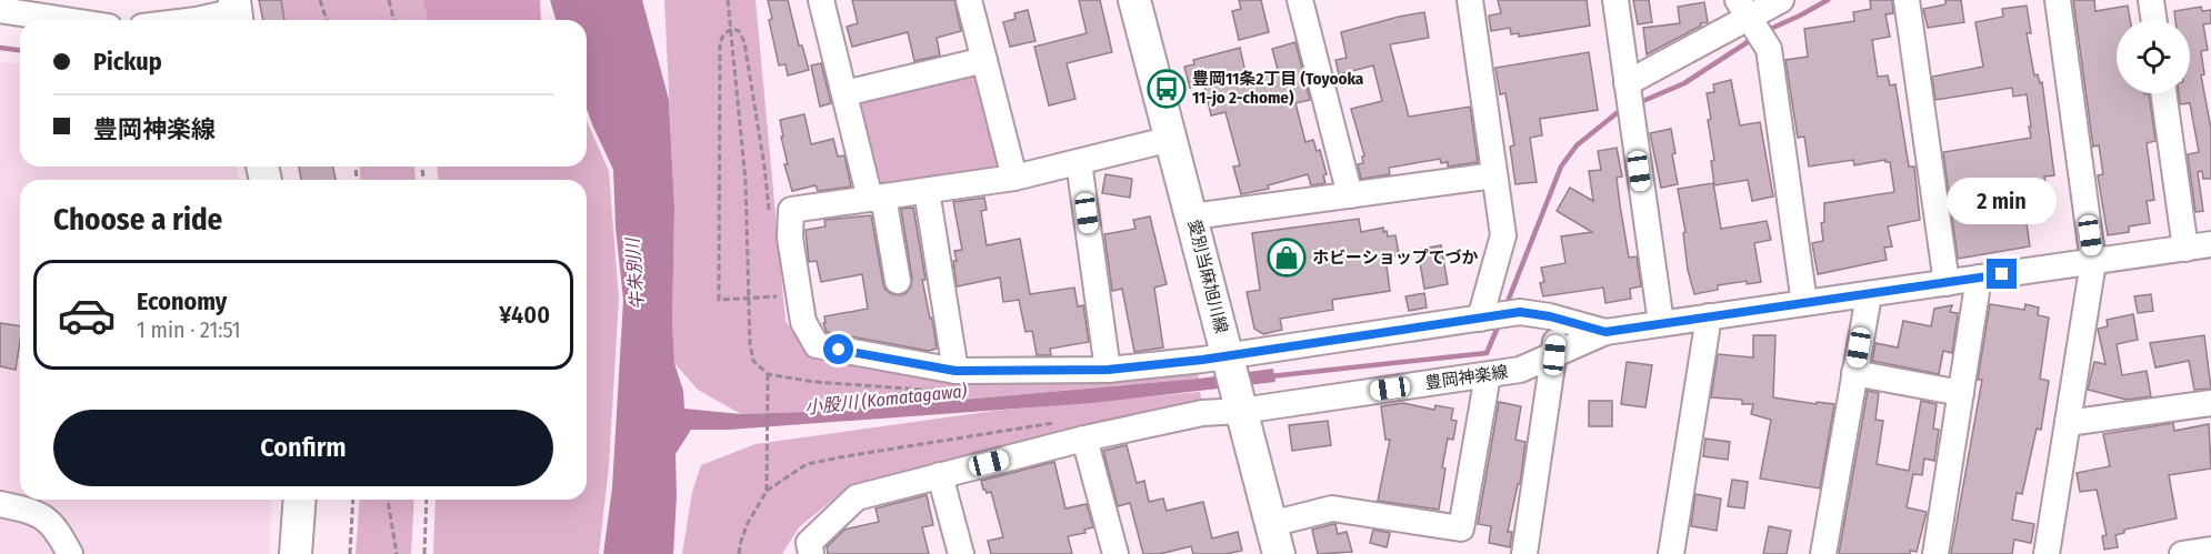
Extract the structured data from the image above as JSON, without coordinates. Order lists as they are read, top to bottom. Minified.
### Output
{"streets":{"main road":["愛別当麻旭川線"],"street":["豊岡神楽線"]},"crossings":[["愛別当麻旭川線","豊岡神楽線"]],"water":["牛朱別川","小股川 (Komatagawa)"],"places":{"bus stop":["豊岡11条2丁目 (Toyooka 11-jo 2-chome)"],"shop":["ホビーショップてづか"]},"page":{"banner":["Pickup","豊岡神楽線"],"bubble":"2 min","heading":"Choose a ride","list":[{"name":"Economy","note":"1 min · 21:51","value":"¥400"}],"buttons":"Confirm"}}
